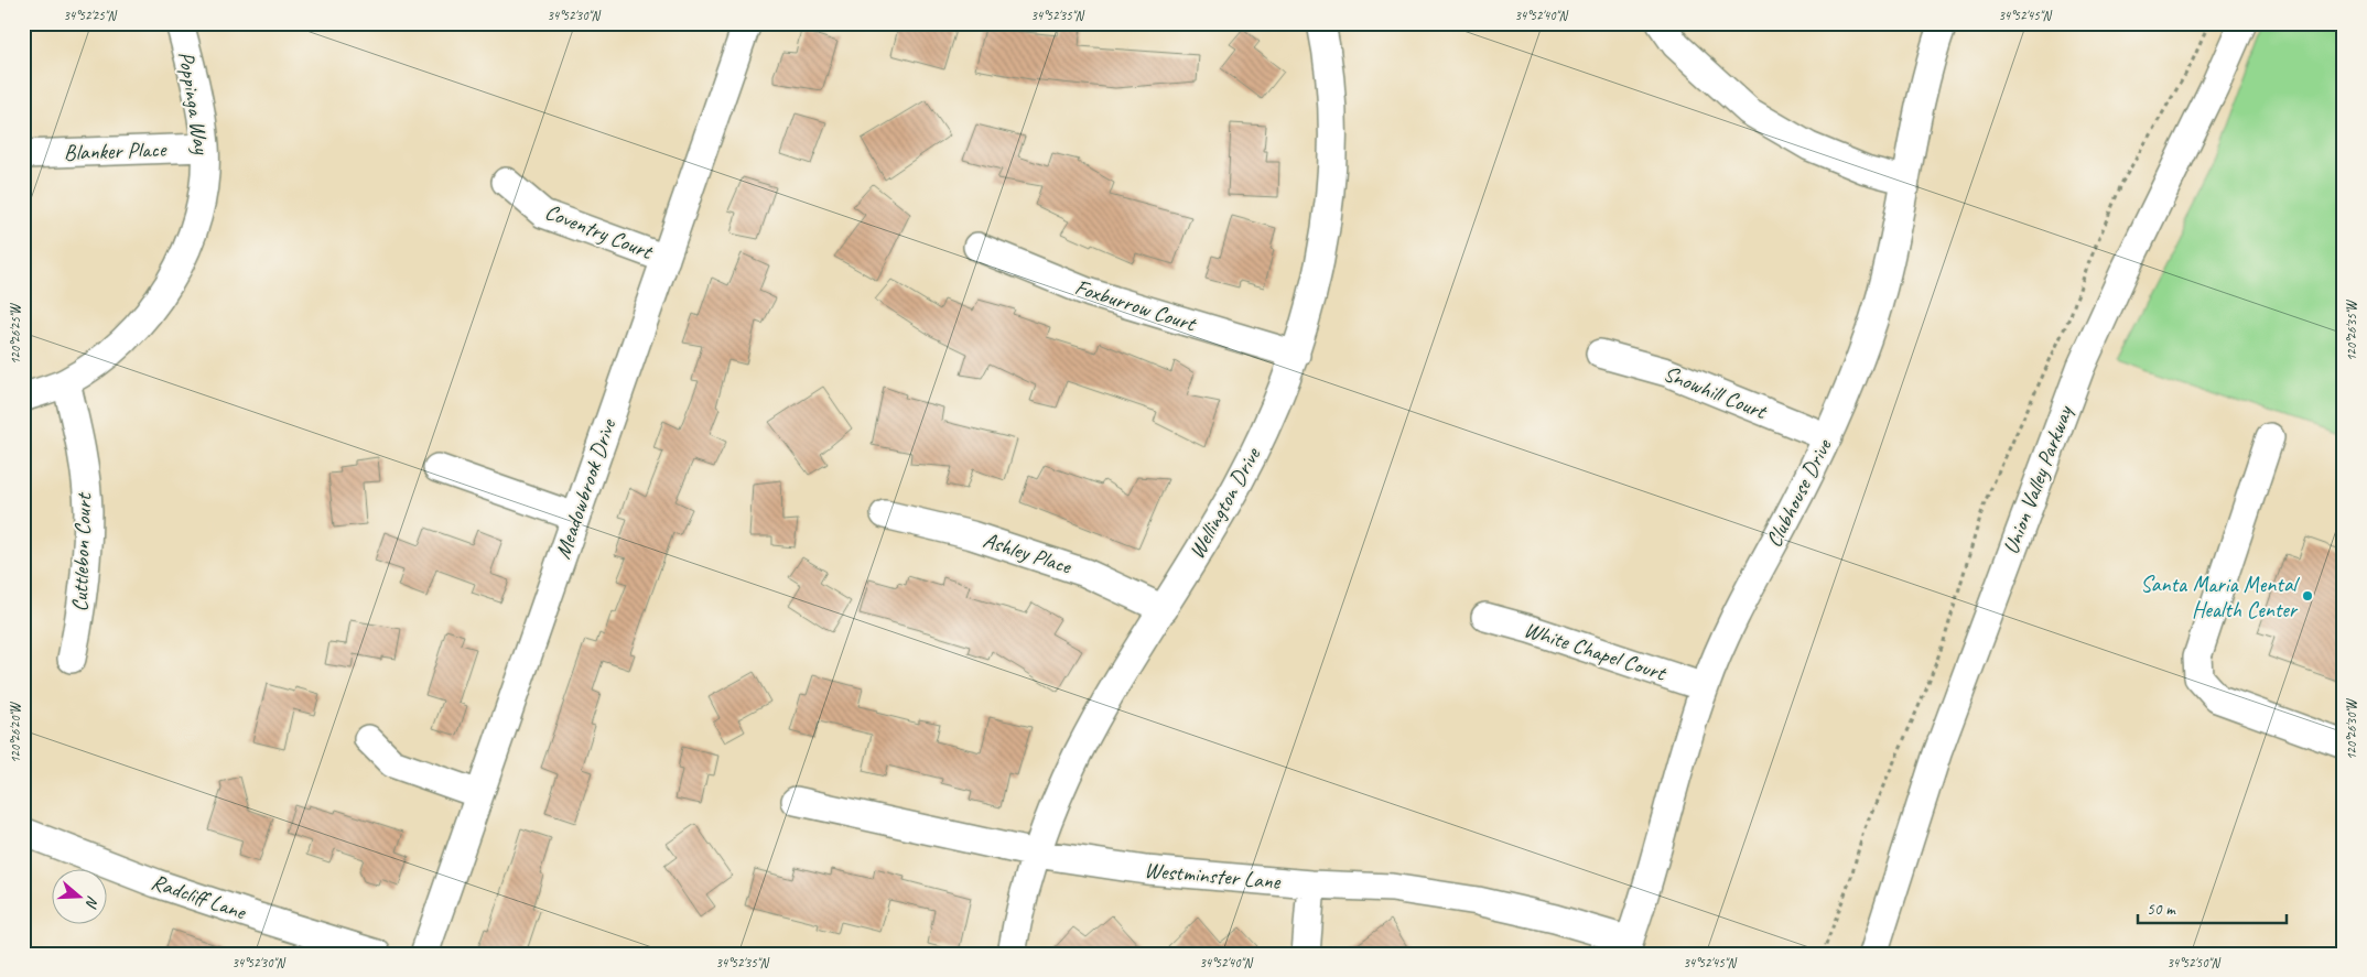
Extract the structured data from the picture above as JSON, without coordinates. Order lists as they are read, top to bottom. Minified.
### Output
{"streets":{"street":["Poppinga Way","Blanker Place","Coventry Court","Foxburrow Court","Snowhill Court","Union Valley Parkway","Meadowbrook Drive","Clubhouse Drive","Wellington Drive","Cuttlebon Court","Ashley Place","White Chapel Court","Westminster Lane","Radcliff Lane"]},"crossings":[["Poppinga Way","Blanker Place"],["Poppinga Way","Cuttlebon Court"],["Coventry Court","Meadowbrook Drive"],["Foxburrow Court","Wellington Drive"],["Snowhill Court","Clubhouse Drive"],["Clubhouse Drive","White Chapel Court"],["Clubhouse Drive","Westminster Lane"],["Wellington Drive","Ashley Place"],["Wellington Drive","Westminster Lane"]],"places":["Santa Maria Mental Health Center"],"scale_bar":"50 m","north":"right","coordinates":["34°52'25\"N","34°52'30\"N","34°52'35\"N","34°52'40\"N","34°52'45\"N","120°26'35\"W","120°26'25\"W","120°26'30\"W","120°26'20\"W","34°52'50\"N"]}
